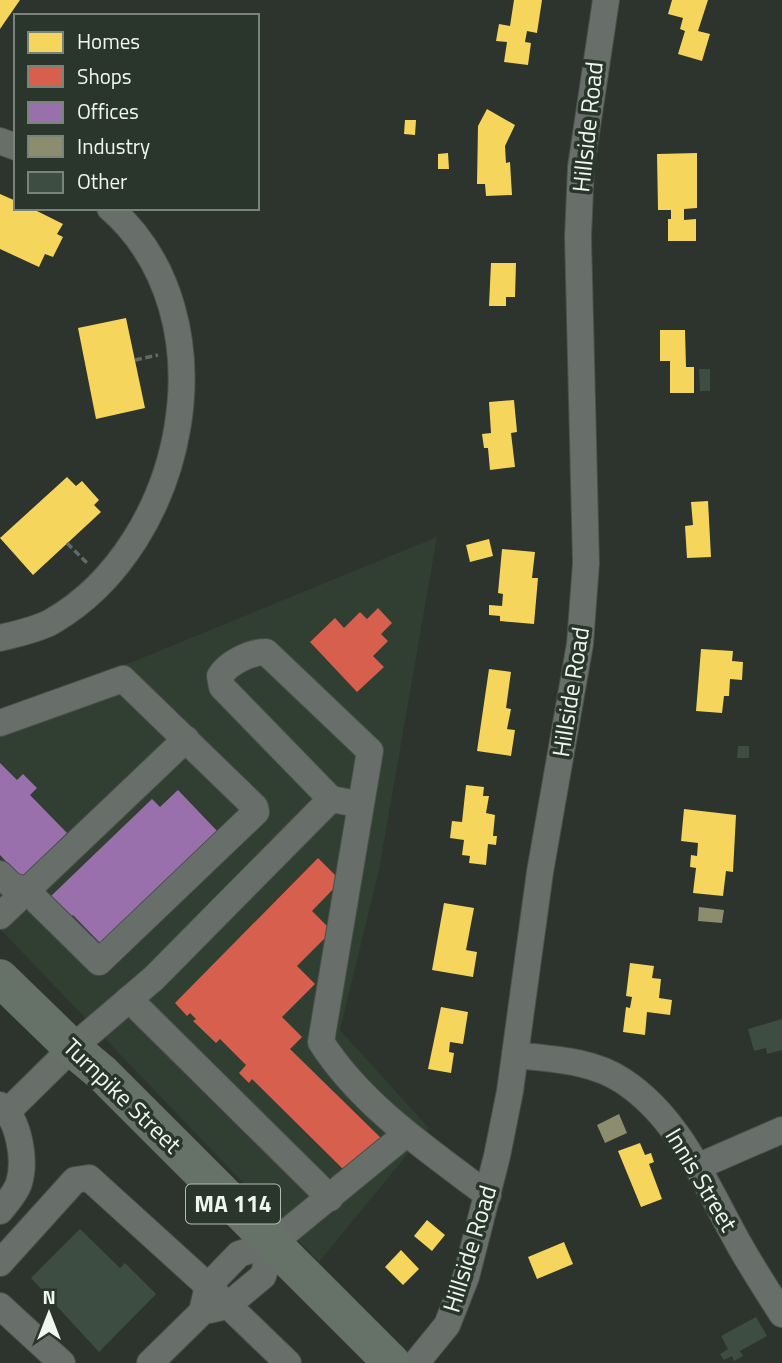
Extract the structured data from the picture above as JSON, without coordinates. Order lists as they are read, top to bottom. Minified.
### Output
{"streets":{"highway":["Turnpike Street","MA 114"],"street":["Hillside Road","Innis Street"]},"crossings":[["Hillside Road","Innis Street"]],"legend":["Homes","Shops","Offices","Industry","Other"],"north":"top"}
